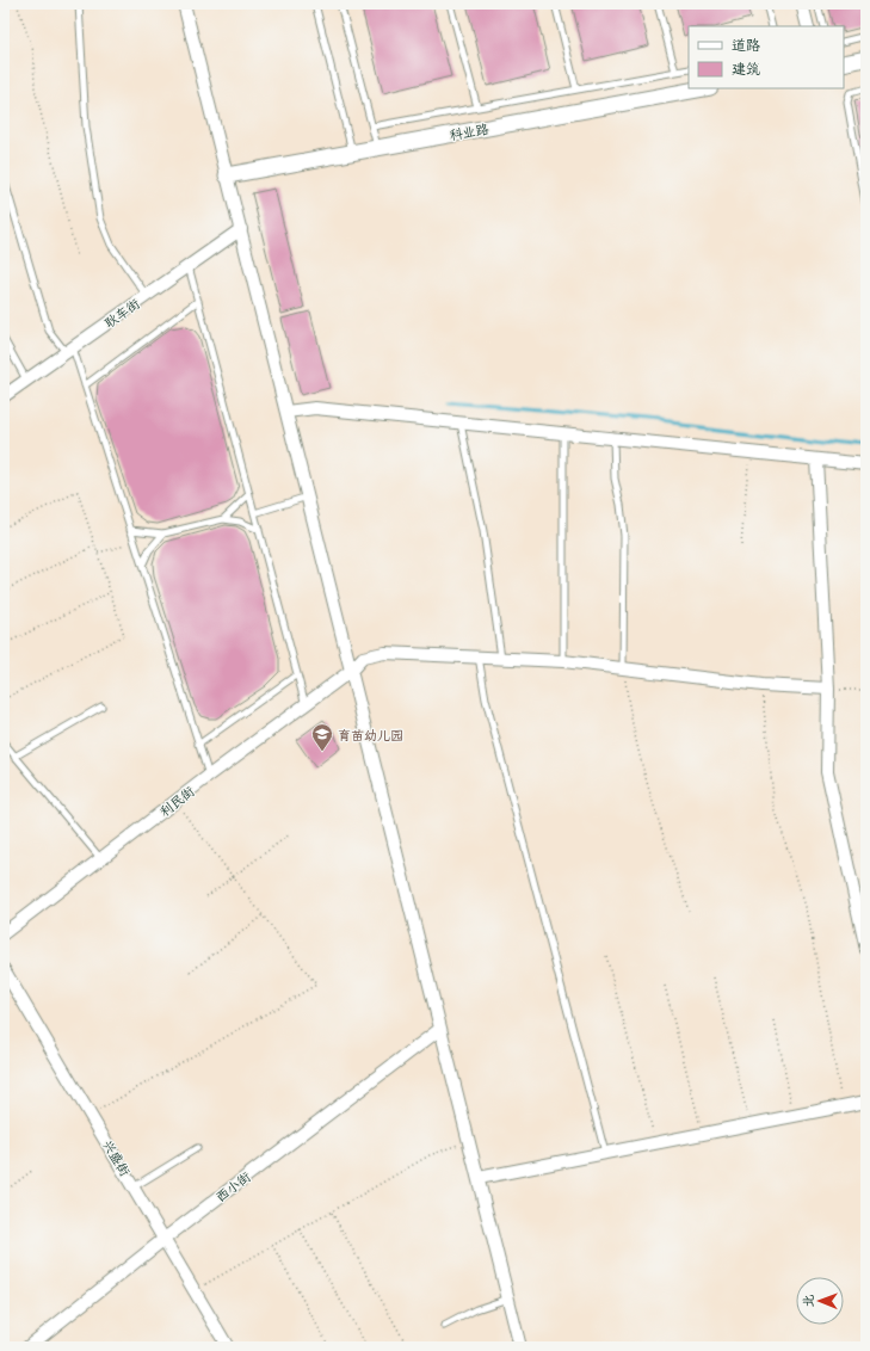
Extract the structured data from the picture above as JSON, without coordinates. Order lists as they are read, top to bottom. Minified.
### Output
{"streets":{"street":["科业路","耿车街","利民街","兴盛街","西小街"]},"crossings":[["兴盛街","西小街"]],"places":{"school or university":["育苗幼儿园"]},"legend":["道路","建筑"],"north":"left"}
